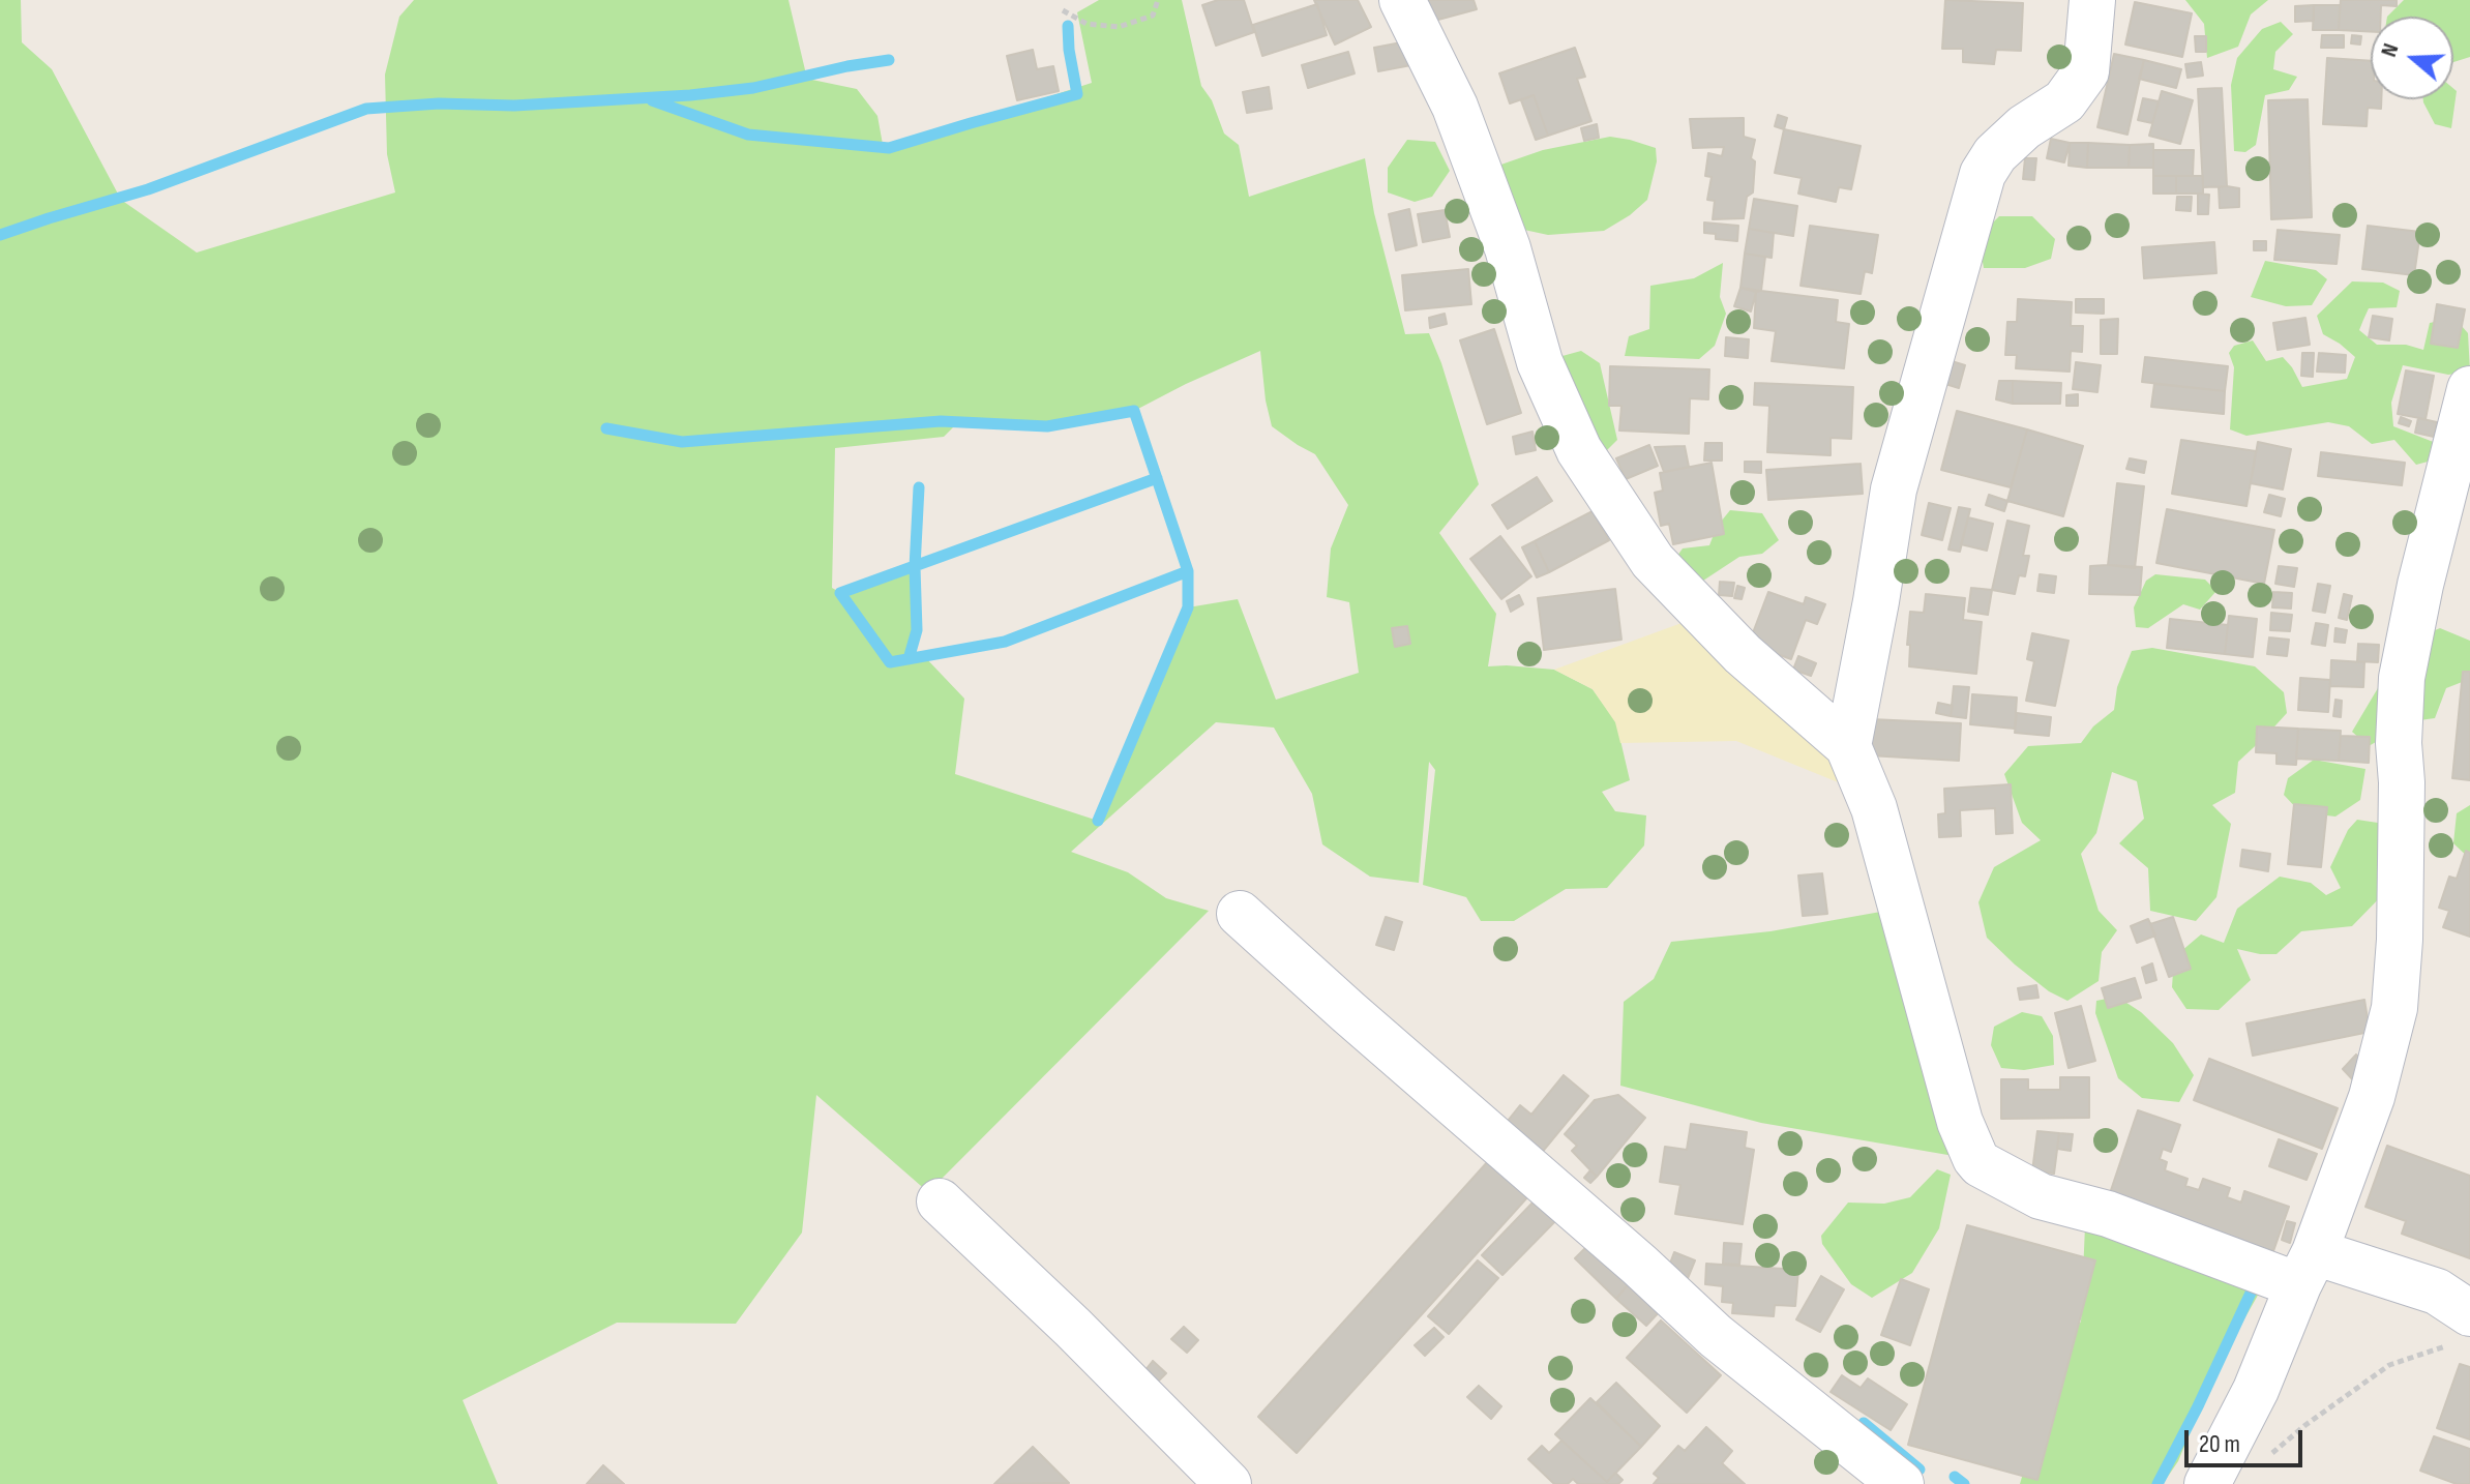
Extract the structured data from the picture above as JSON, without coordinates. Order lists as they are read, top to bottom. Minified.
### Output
{"scale_bar":"20 m","north":"left"}
